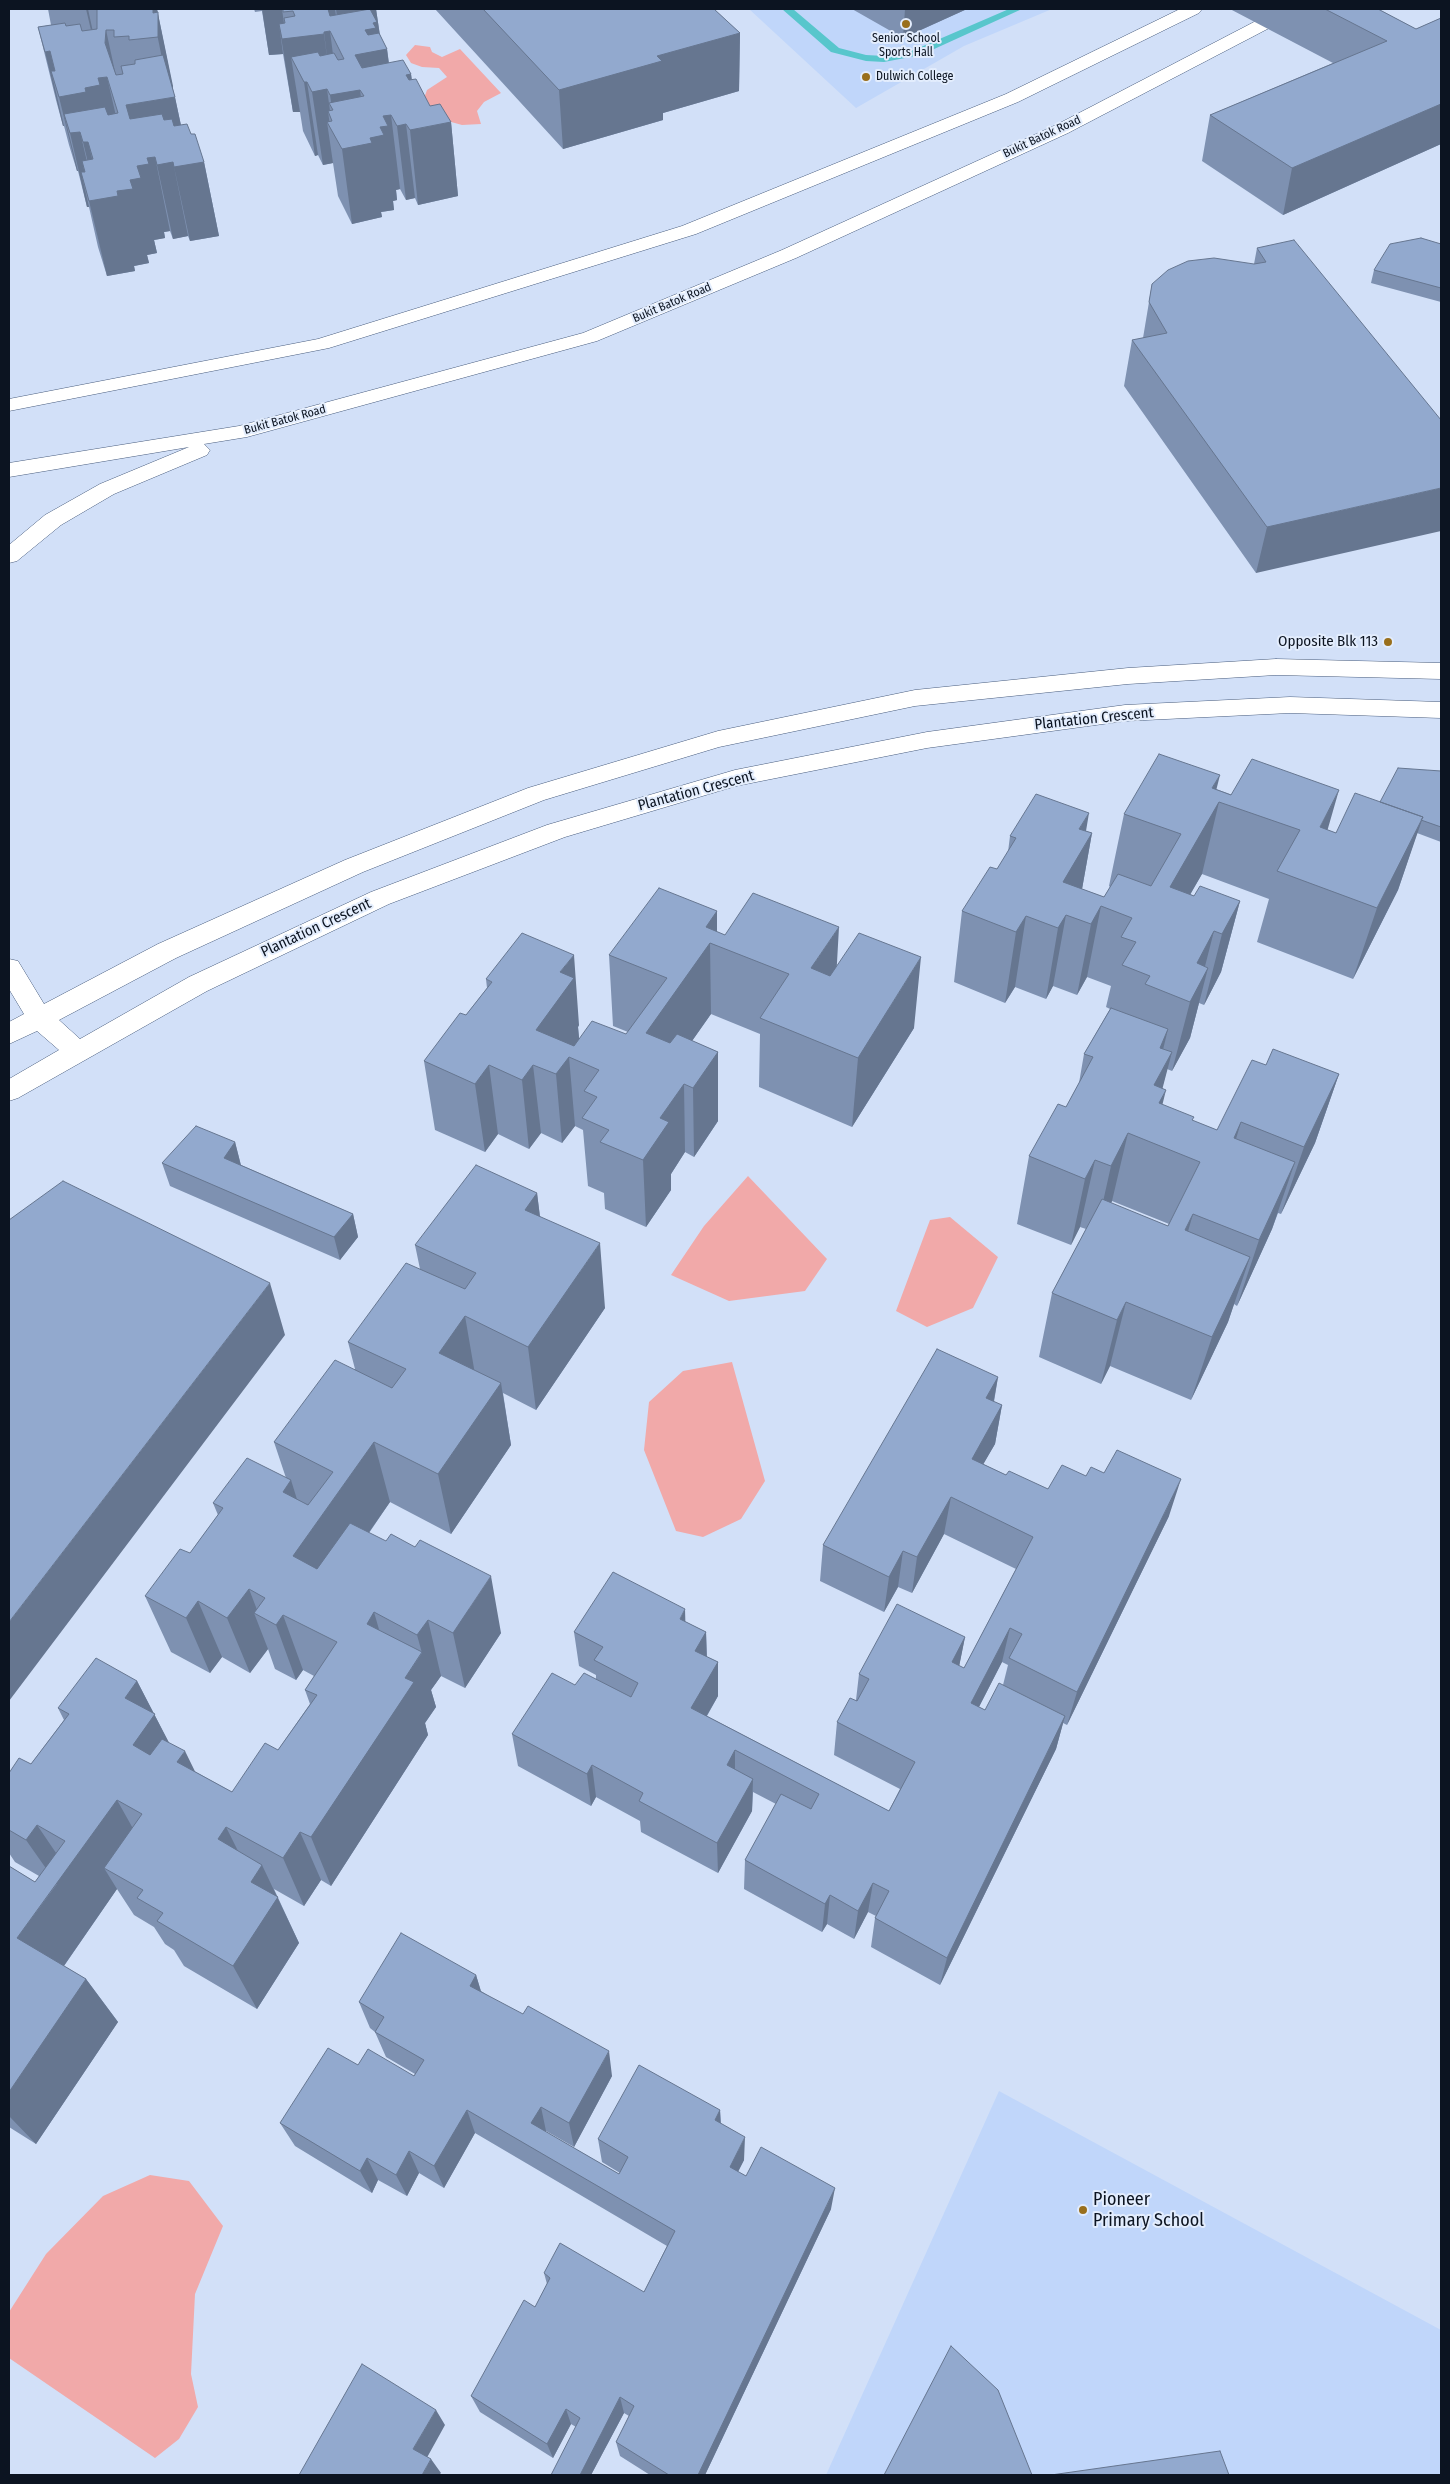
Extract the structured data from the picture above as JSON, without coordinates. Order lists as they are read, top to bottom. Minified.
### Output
{"streets":{"main road":["Bukit Batok Road","Plantation Crescent"]},"places":["Senior School Sports Hall","Dulwich College","Opposite Blk 113","Pioneer Primary School"]}
